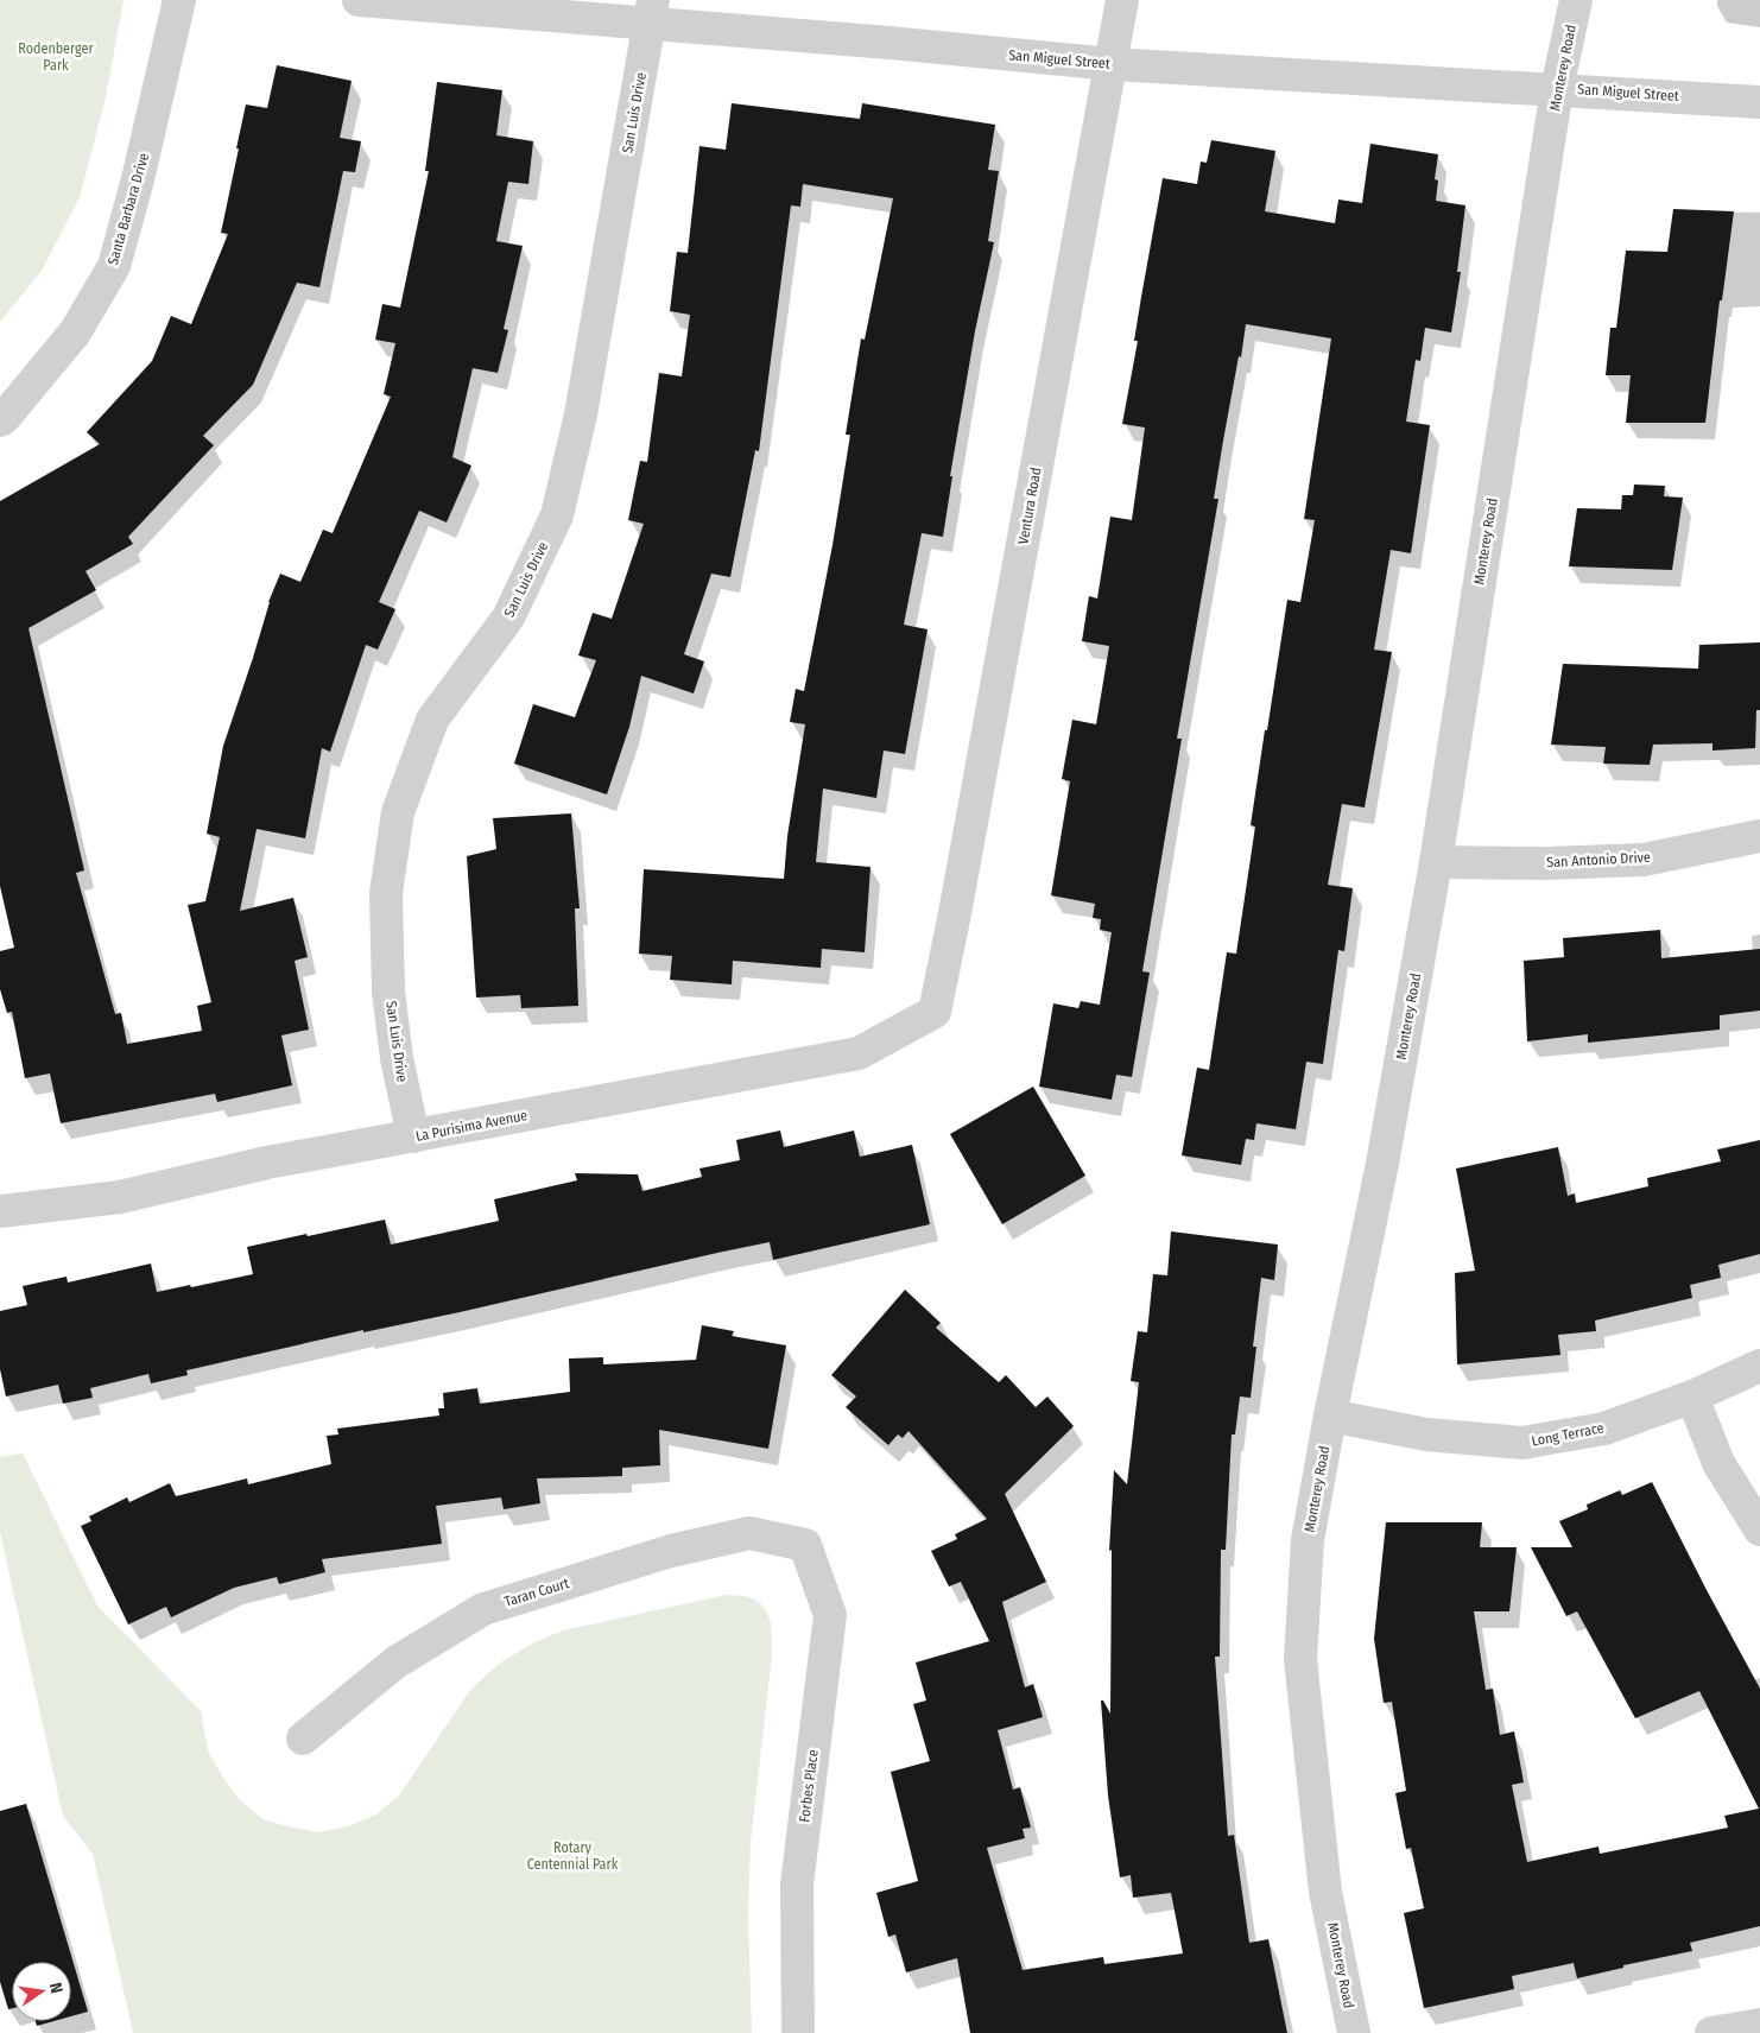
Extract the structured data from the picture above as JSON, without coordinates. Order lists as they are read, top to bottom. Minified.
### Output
{"streets":{"street":["San Miguel Street","Monterey Road","San Luis Drive","Santa Barbara Drive","Ventura Road","San Antonio Drive","La Purisima Avenue","Long Terrace","Taran Court","Forbes Place"]},"crossings":[["San Miguel Street","Monterey Road"],["San Miguel Street","San Luis Drive"],["San Miguel Street","Ventura Road"],["Monterey Road","San Antonio Drive"],["Monterey Road","Long Terrace"],["San Luis Drive","La Purisima Avenue"],["Ventura Road","La Purisima Avenue"],["Taran Court","Forbes Place"]],"parks":["Rodenberger Park","Rotary Centennial Park"],"north":"right"}
